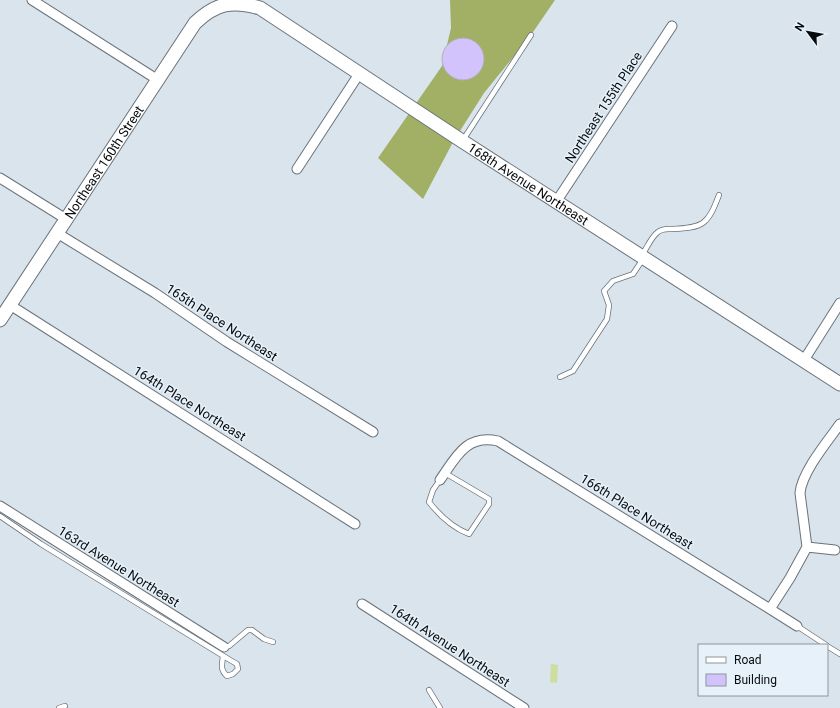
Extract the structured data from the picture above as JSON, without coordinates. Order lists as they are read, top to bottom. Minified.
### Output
{"streets":{"street":["Northeast 155th Place","Northeast 160th Street","168th Avenue Northeast","165th Place Northeast","164th Place Northeast","166th Place Northeast","163rd Avenue Northeast","164th Avenue Northeast"]},"crossings":[["Northeast 155th Place","168th Avenue Northeast"],["Northeast 160th Street","168th Avenue Northeast"],["Northeast 160th Street","165th Place Northeast"],["Northeast 160th Street","164th Place Northeast"]],"legend":["Road","Building"],"north":"top left"}
